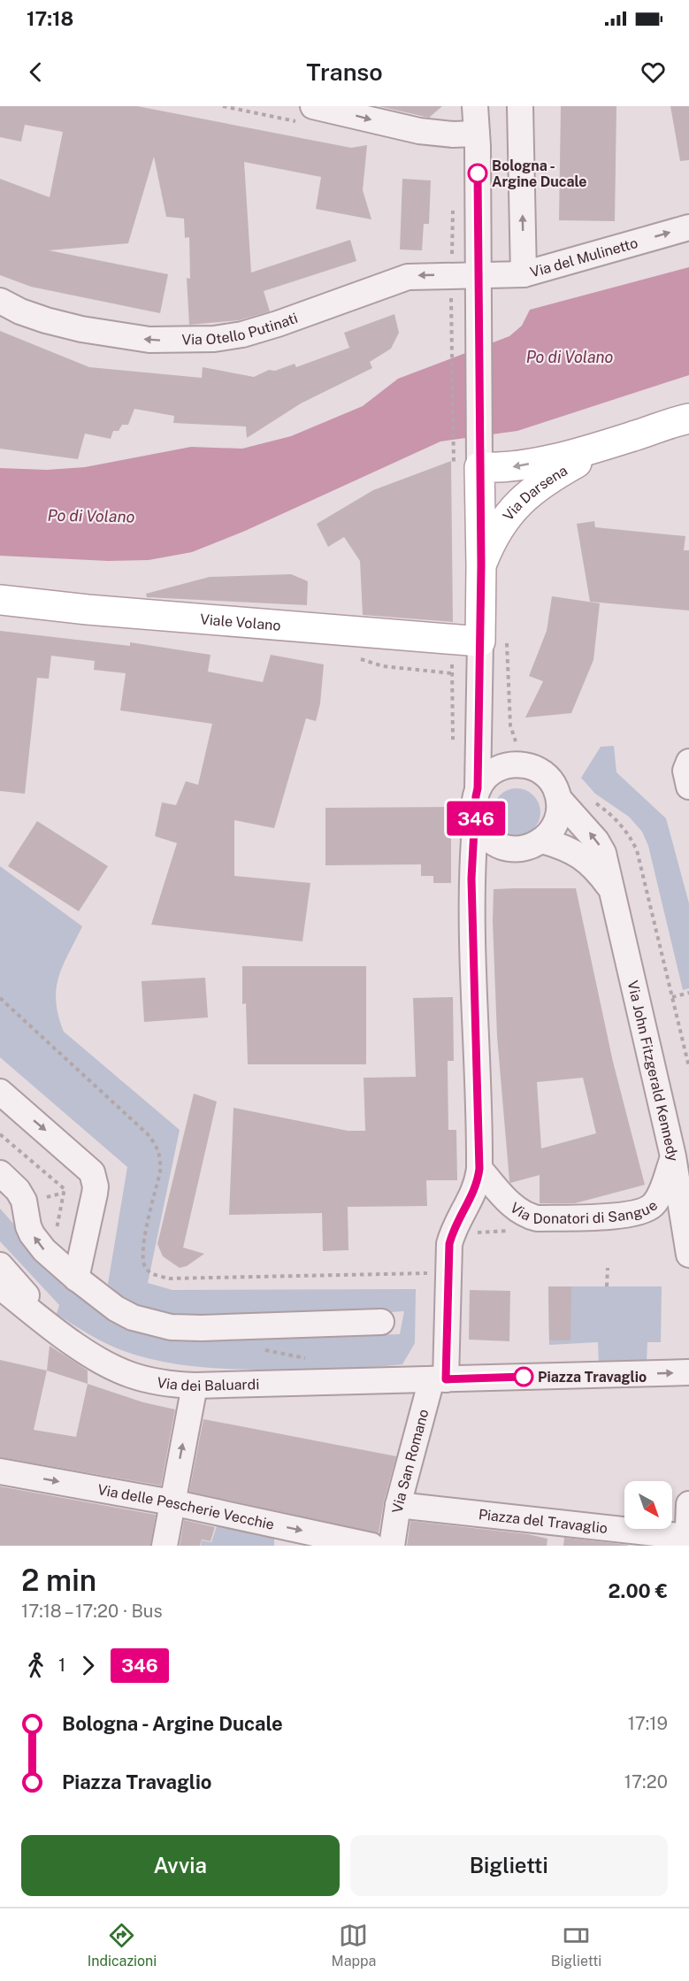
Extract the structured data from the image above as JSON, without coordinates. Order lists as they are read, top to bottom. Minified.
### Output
{"streets":{"main road":["Via Darsena","Viale Volano"],"street":["Via del Mulinetto","Via Otello Putinati","Via John Fitzgerald Kennedy","Via Donatori di Sangue","Via dei Baluardi","Via San Romano","Via delle Pescherie Vecchie","Piazza del Travaglio"]},"crossings":[["Via del Mulinetto","Via Otello Putinati"],["Via John Fitzgerald Kennedy","Via Donatori di Sangue"],["Via John Fitzgerald Kennedy","Via San Romano"],["Via Donatori di Sangue","Via San Romano"],["Via dei Baluardi","Via San Romano"],["Via San Romano","Piazza del Travaglio"]],"one_way":["Via del Mulinetto","Via Otello Putinati","Via Darsena"],"water":["Po di Volano"],"places":["Bologna - Argine Ducale","Piazza Travaglio"],"lines":["bus line 346"],"north":"bottom right","page":{"status":"17:18","header":"Transo","on_map":"346","heading":["2 min","17:18 – 17:20 · Bus","2.00 €"],"legs":["1","346"],"list":[{"name":"Bologna - Argine Ducale","value":"17:19"},{"name":"Piazza Travaglio","value":"17:20"}],"buttons":["Avvia","Biglietti"],"tabs":["Indicazioni","Mappa","Biglietti"]}}
